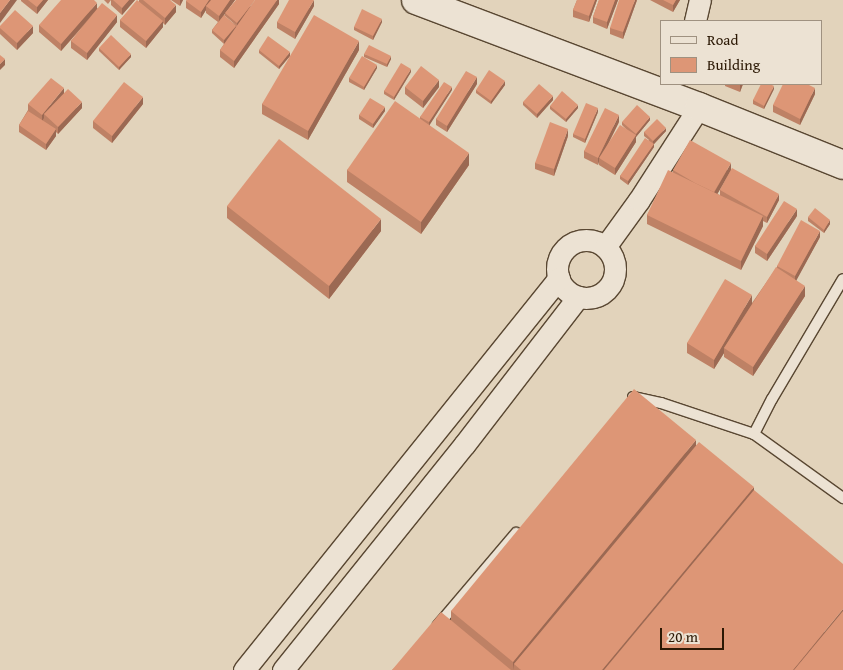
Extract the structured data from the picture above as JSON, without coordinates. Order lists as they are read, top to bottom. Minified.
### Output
{"legend":["Road","Building"],"scale_bar":"20 m"}
